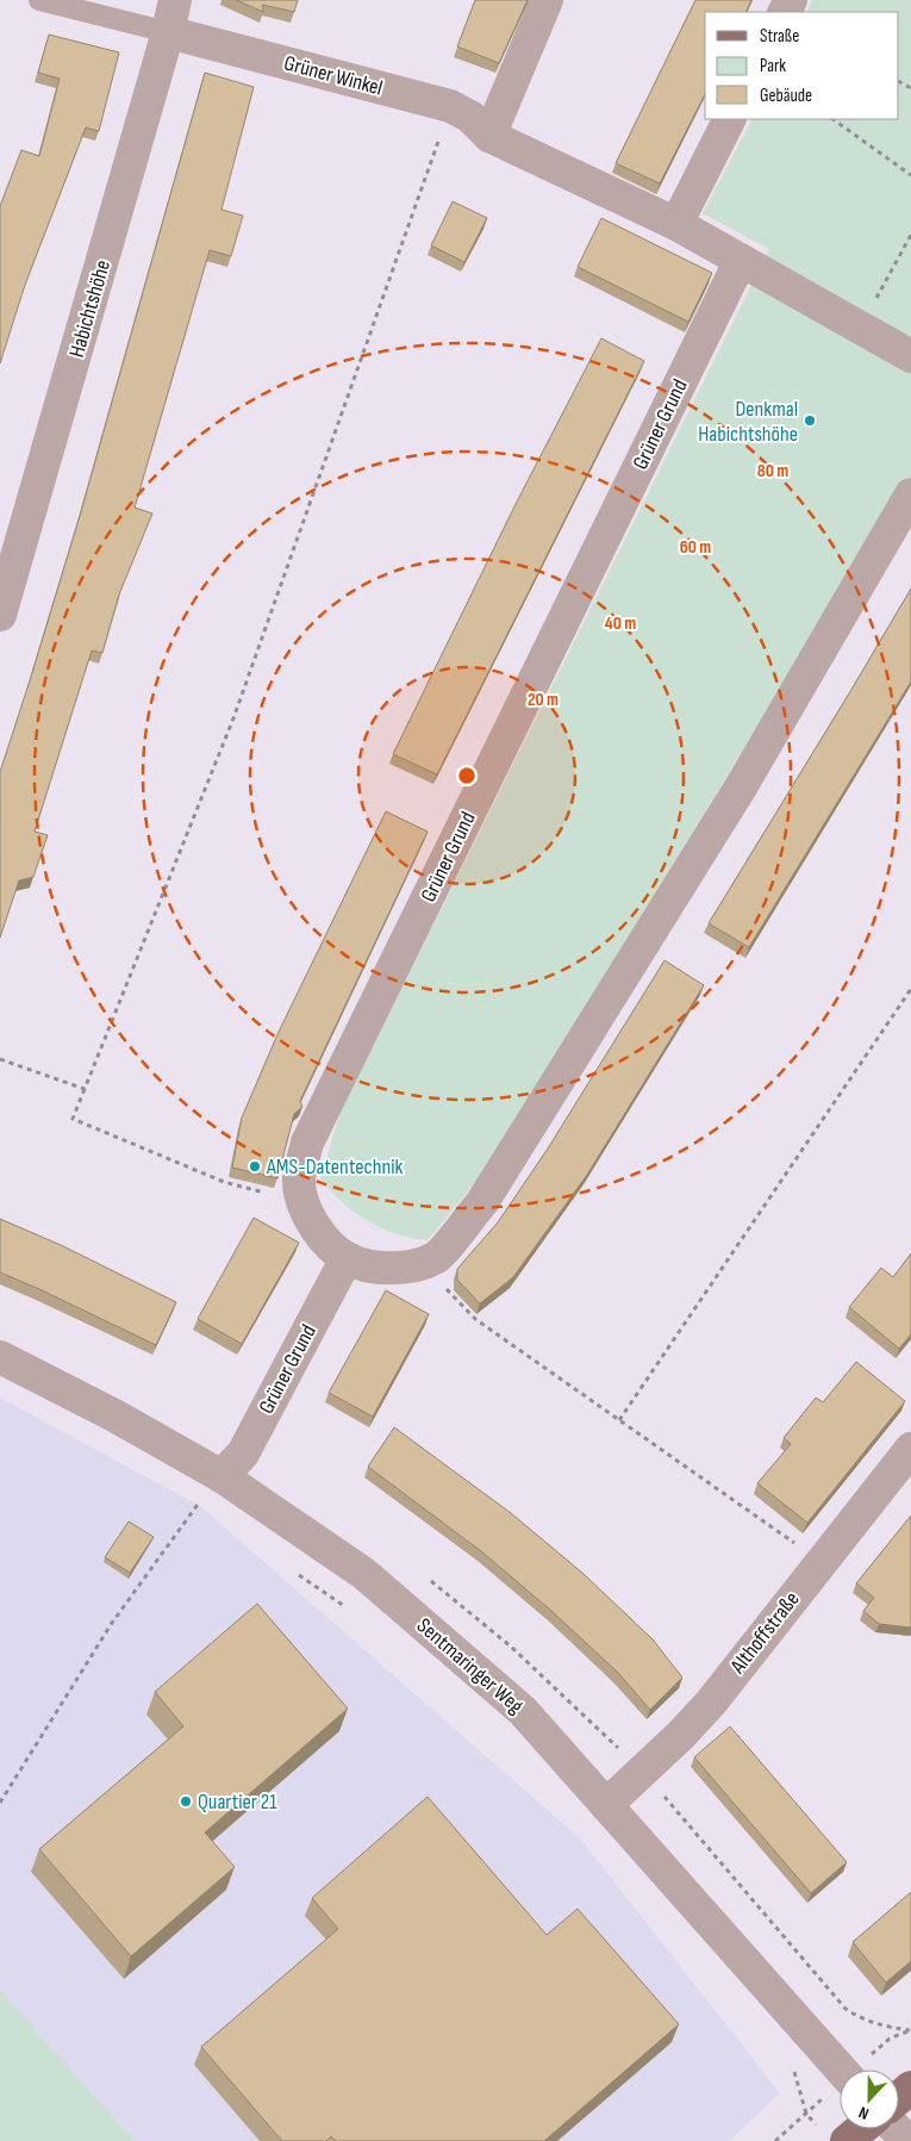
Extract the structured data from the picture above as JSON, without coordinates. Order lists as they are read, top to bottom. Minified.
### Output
{"streets":{"street":["Grüner Winkel","Habichtshöhe","Grüner Grund","Althoffstraße","Sentmaringer Weg"]},"crossings":[["Grüner Winkel","Habichtshöhe"],["Grüner Grund","Sentmaringer Weg"],["Althoffstraße","Sentmaringer Weg"]],"places":["Denkmal Habichtshöhe","AMS-Datentechnik","Quartier 21"],"legend":["Straße","Park","Gebäude"],"north":"bottom","rings":["80 m","60 m","40 m","20 m"]}
